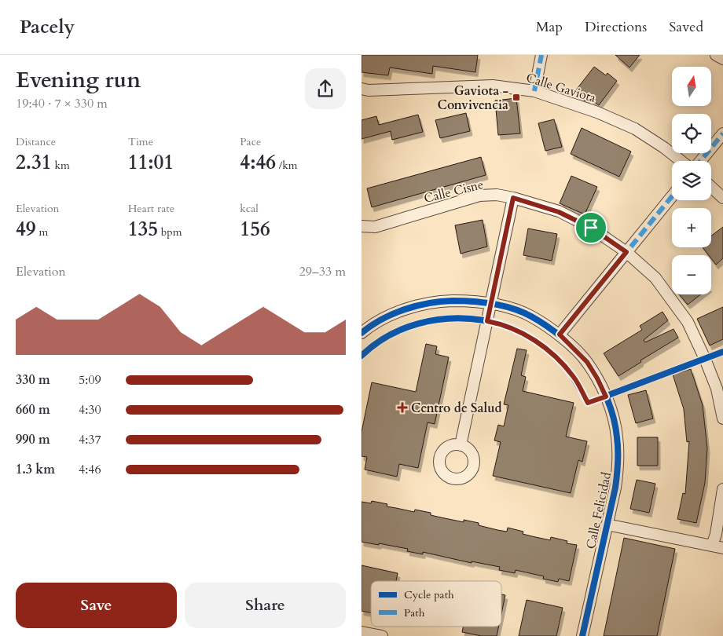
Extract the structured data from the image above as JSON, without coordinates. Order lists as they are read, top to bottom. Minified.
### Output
{"streets":{"street":["Calle Gaviota","Calle Cisne","Calle Felicidad"]},"places":{"transit":["Gaviota - Convivencia"],"health":["Centro de Salud"]},"legend":["Cycle path","Path"],"north":"top","page":{"header":"Pacely","nav":["Map","Directions","Saved"],"heading":["Evening run","19:40 · 7 × 330 m"],"map_buttons":["+","−"],"stats":[["Distance","2.31 km"],["Time","11:01"],["Pace","4:46 /km"],["Elevation","49 m"],["Heart rate","135 bpm"],["kcal","156"]],"chart":["Elevation","29–33 m"],"list":[{"name":"330 m","note":"5:09"},{"name":"660 m","note":"4:30"},{"name":"990 m","note":"4:37"},{"name":"1.3 km","note":"4:46"}],"buttons":["Save","Share"]}}
